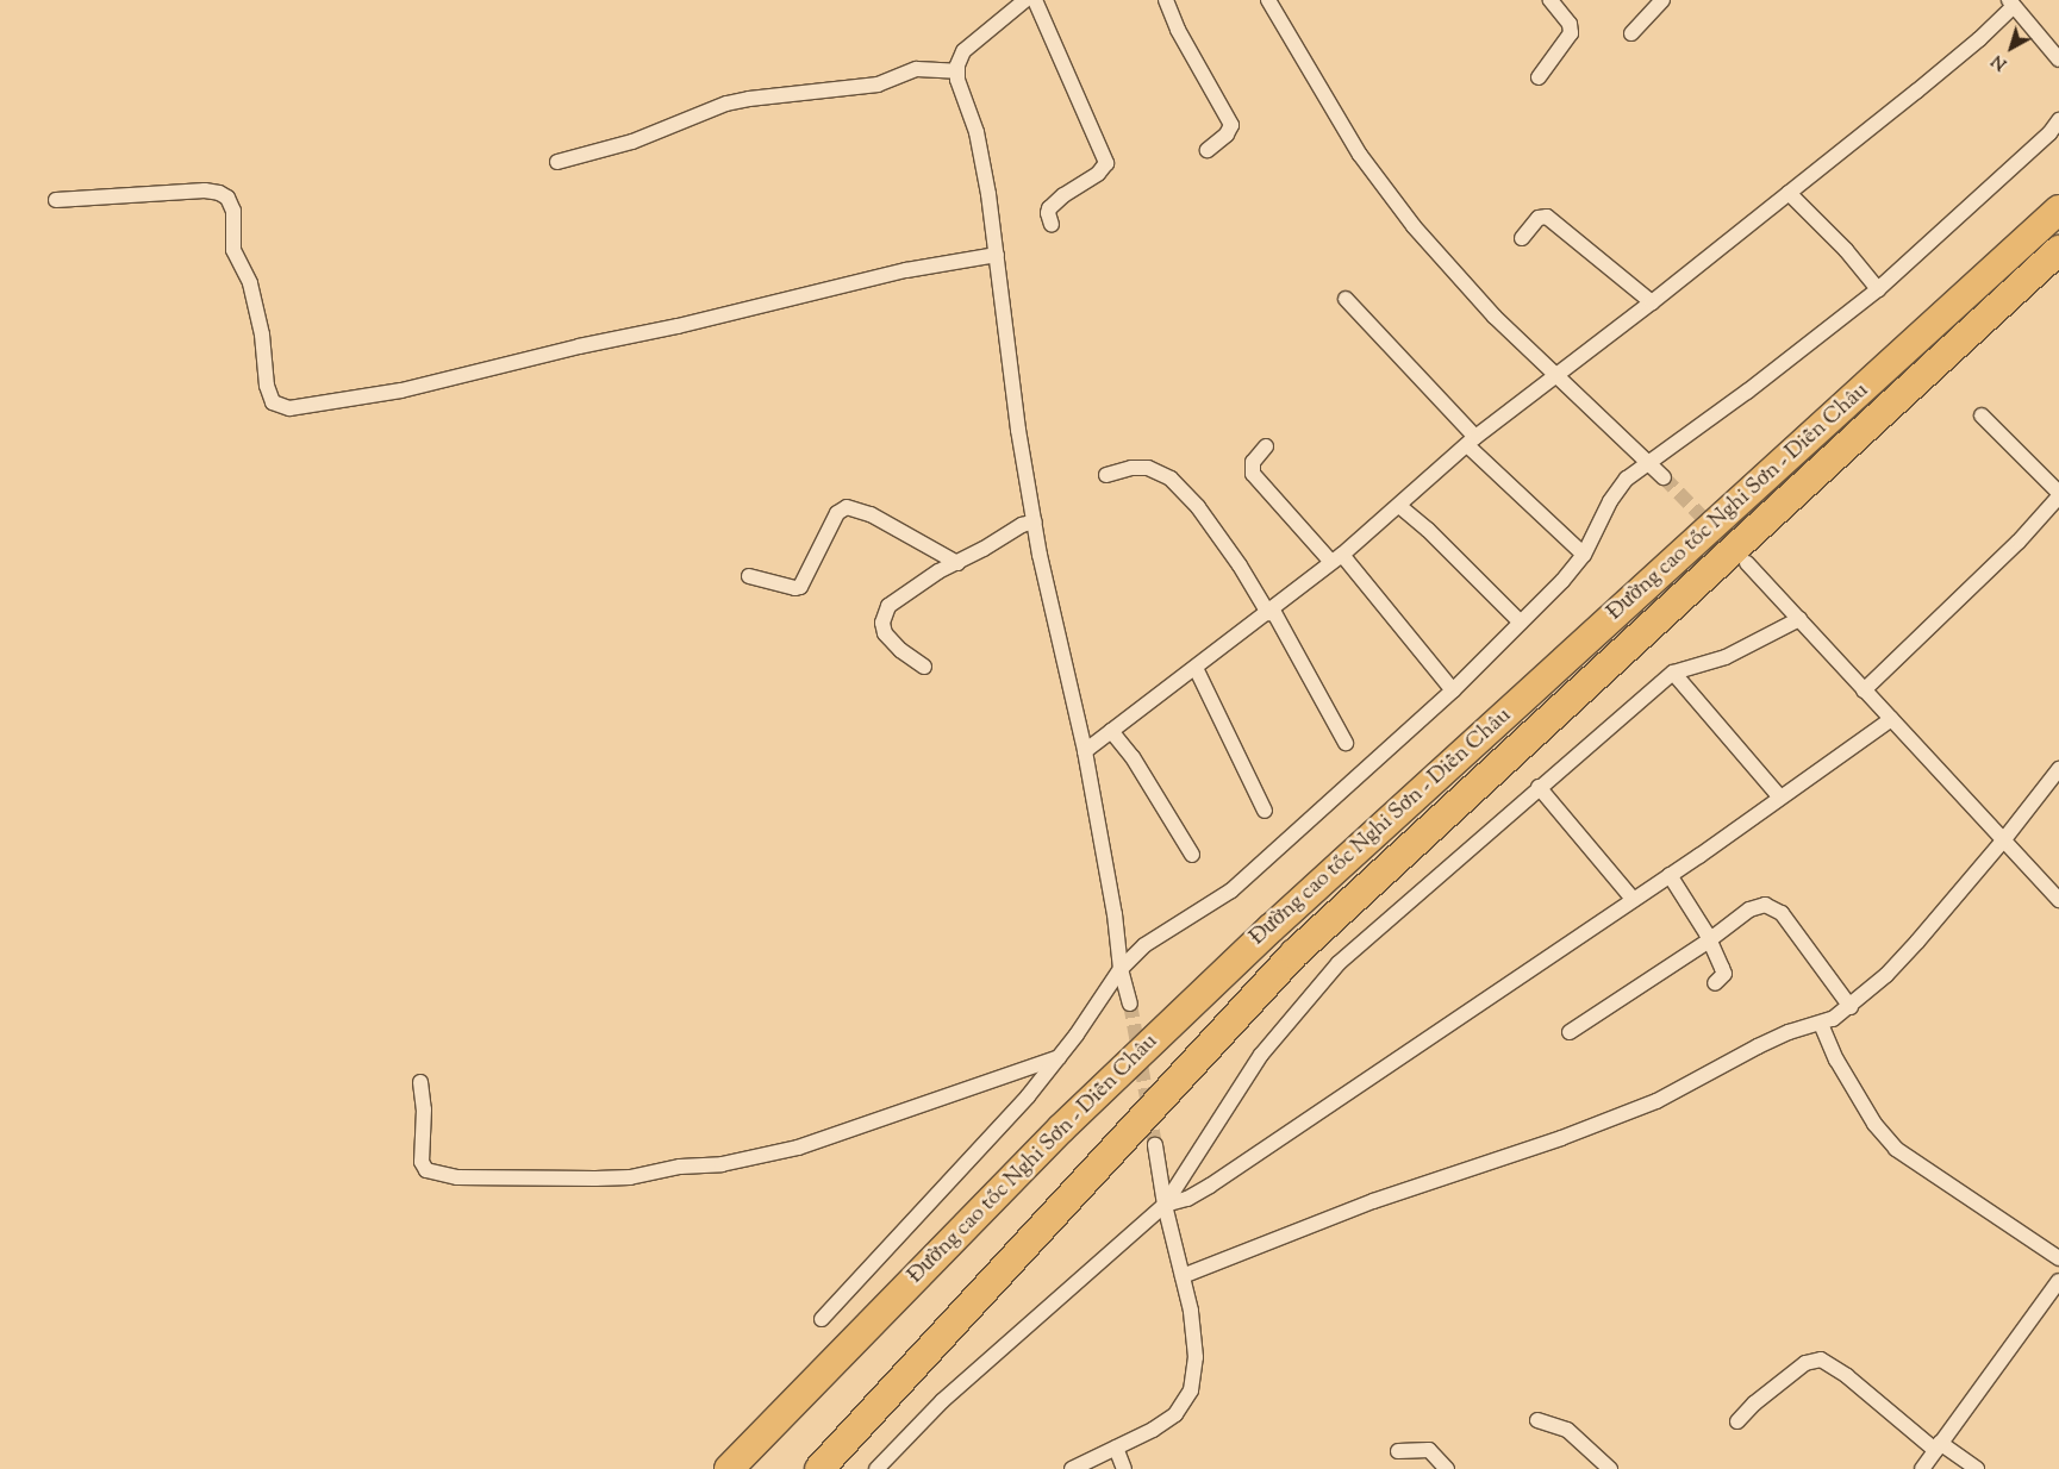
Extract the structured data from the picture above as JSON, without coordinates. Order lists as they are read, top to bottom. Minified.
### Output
{"streets":{"highway":["Đường cao tốc Nghi Sơn - Diễn Châu"]},"north":"bottom left"}
